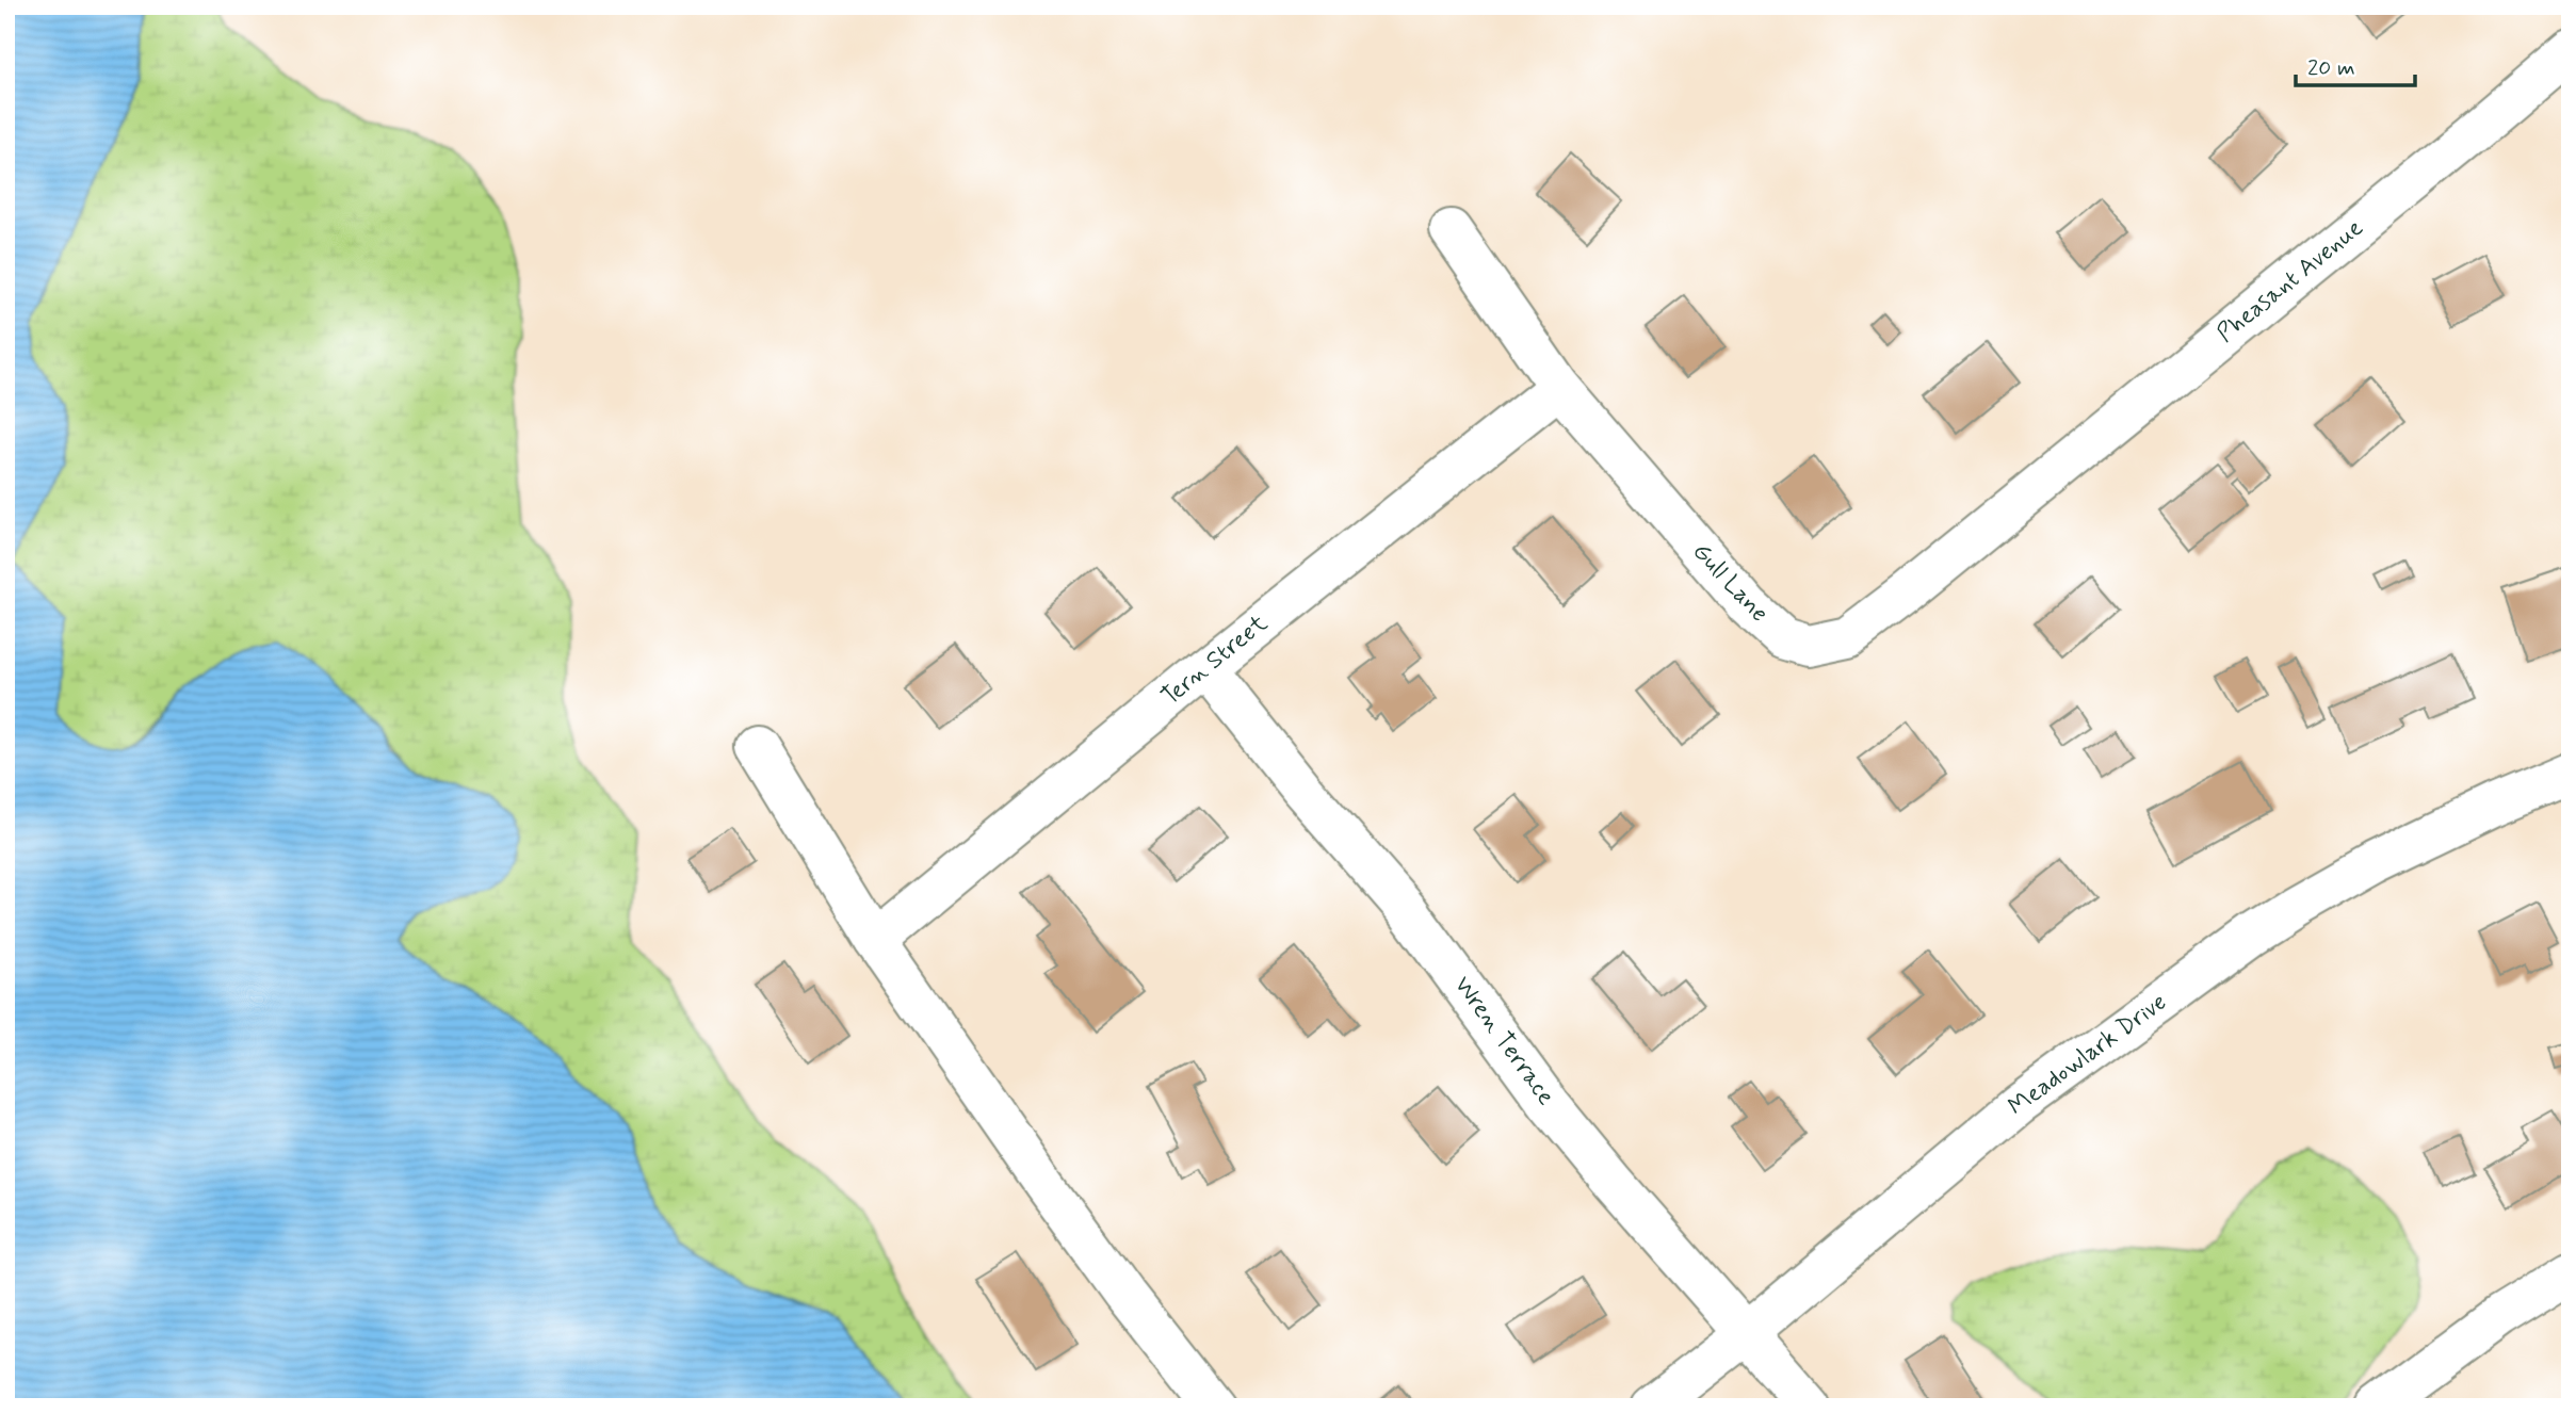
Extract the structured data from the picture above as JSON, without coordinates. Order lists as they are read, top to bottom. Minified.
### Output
{"streets":{"street":["Pheasant Avenue","Gull Lane","Tern Street","Wren Terrace","Meadowlark Drive"]},"crossings":[["Pheasant Avenue","Gull Lane"],["Gull Lane","Tern Street"],["Tern Street","Wren Terrace"],["Wren Terrace","Meadowlark Drive"]],"scale_bar":"20 m"}
